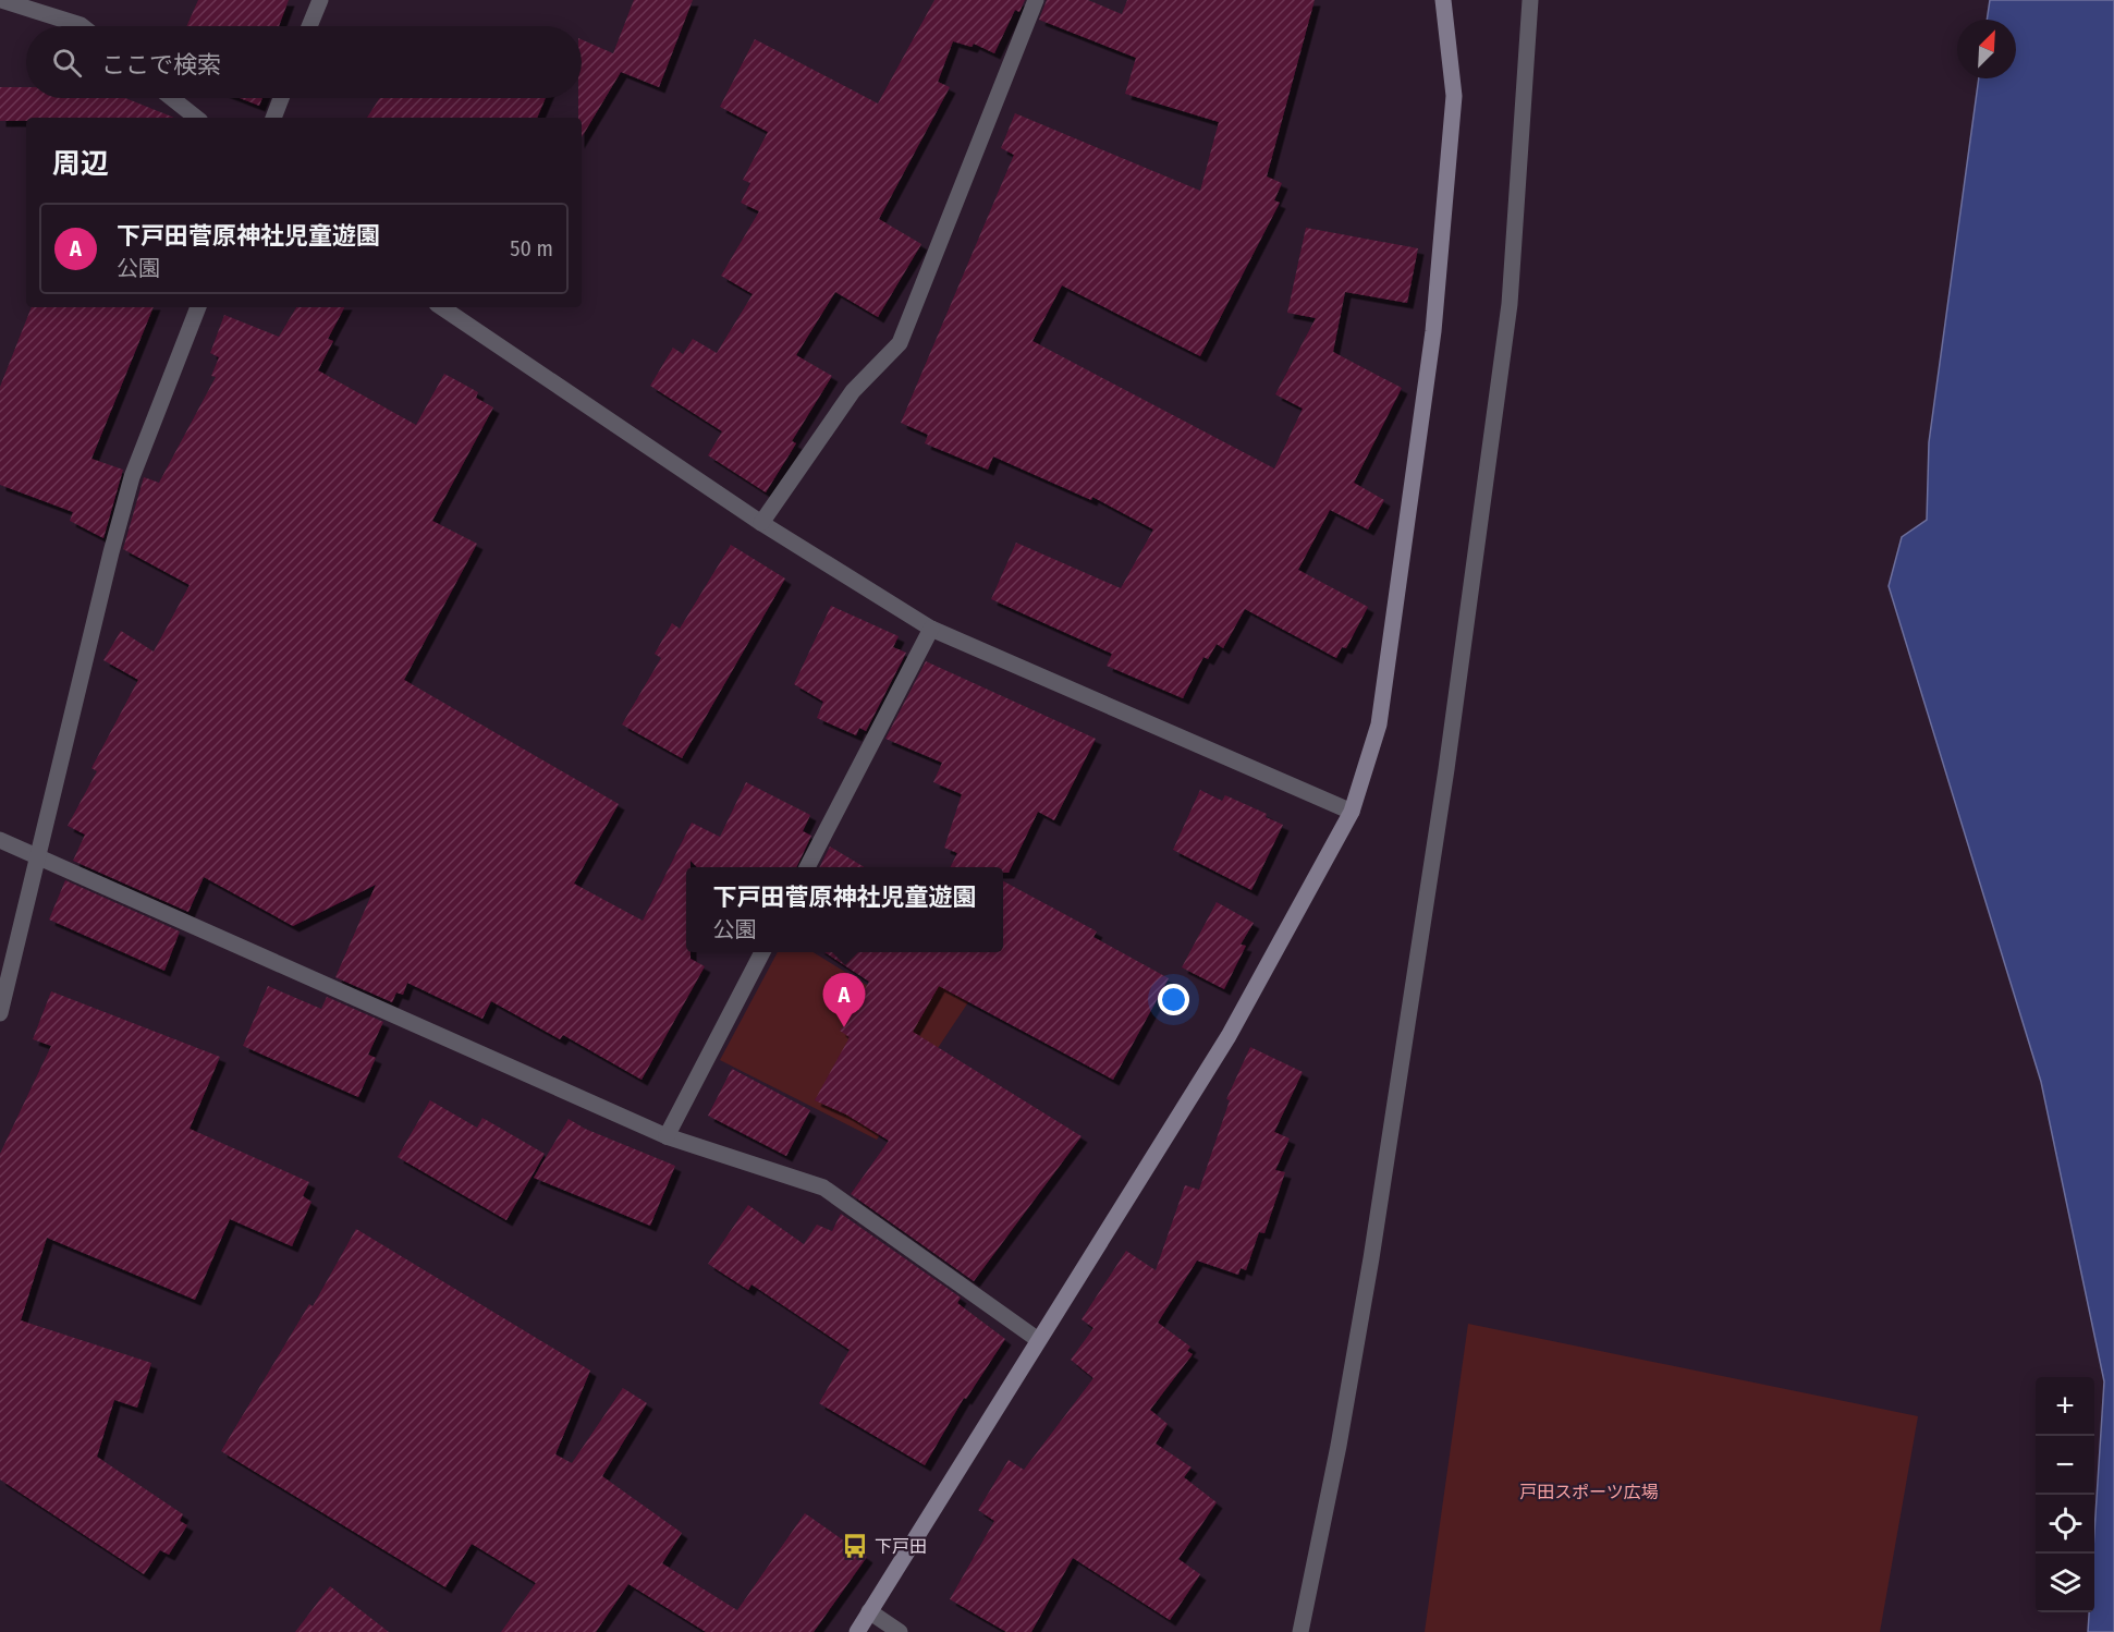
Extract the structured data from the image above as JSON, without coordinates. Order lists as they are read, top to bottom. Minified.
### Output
{"parks":["戸田スポーツ広場"],"places":{"bus stop":["下戸田"]},"north":"top right","page":{"search":"ここで検索","heading":"周辺","list":[{"mark":"A","name":"下戸田菅原神社児童遊園","note":"公園","value":"50 m"}],"popup":["下戸田菅原神社児童遊園","公園"],"pins":"A","map_buttons":["+","−"]}}
